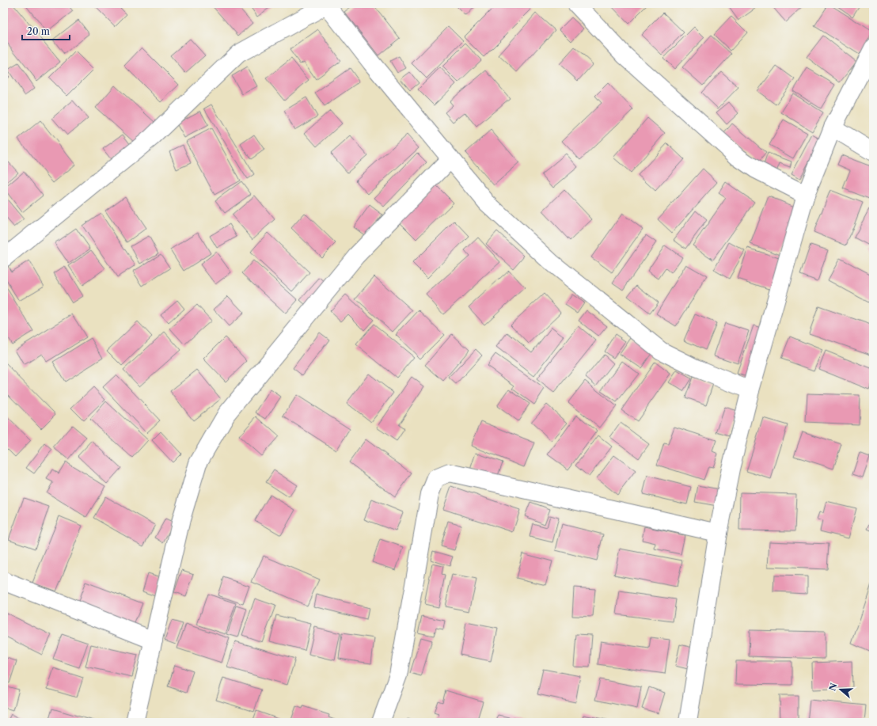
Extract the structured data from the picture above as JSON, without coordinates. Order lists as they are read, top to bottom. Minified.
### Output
{"scale_bar":"20 m","north":"left"}
